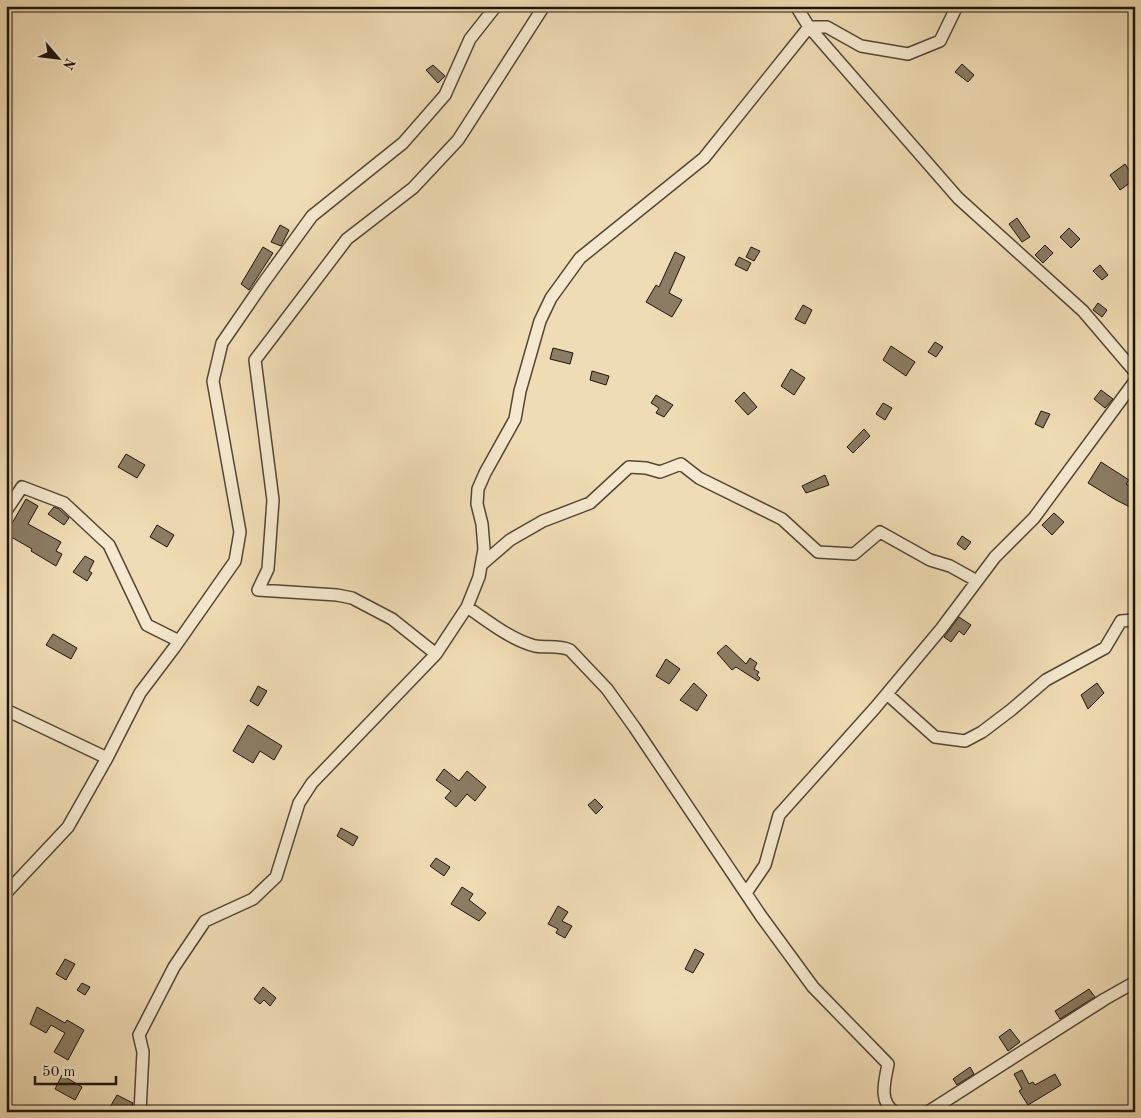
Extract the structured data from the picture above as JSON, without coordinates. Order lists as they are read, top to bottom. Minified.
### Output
{"scale_bar":"50 m","north":"bottom right"}
